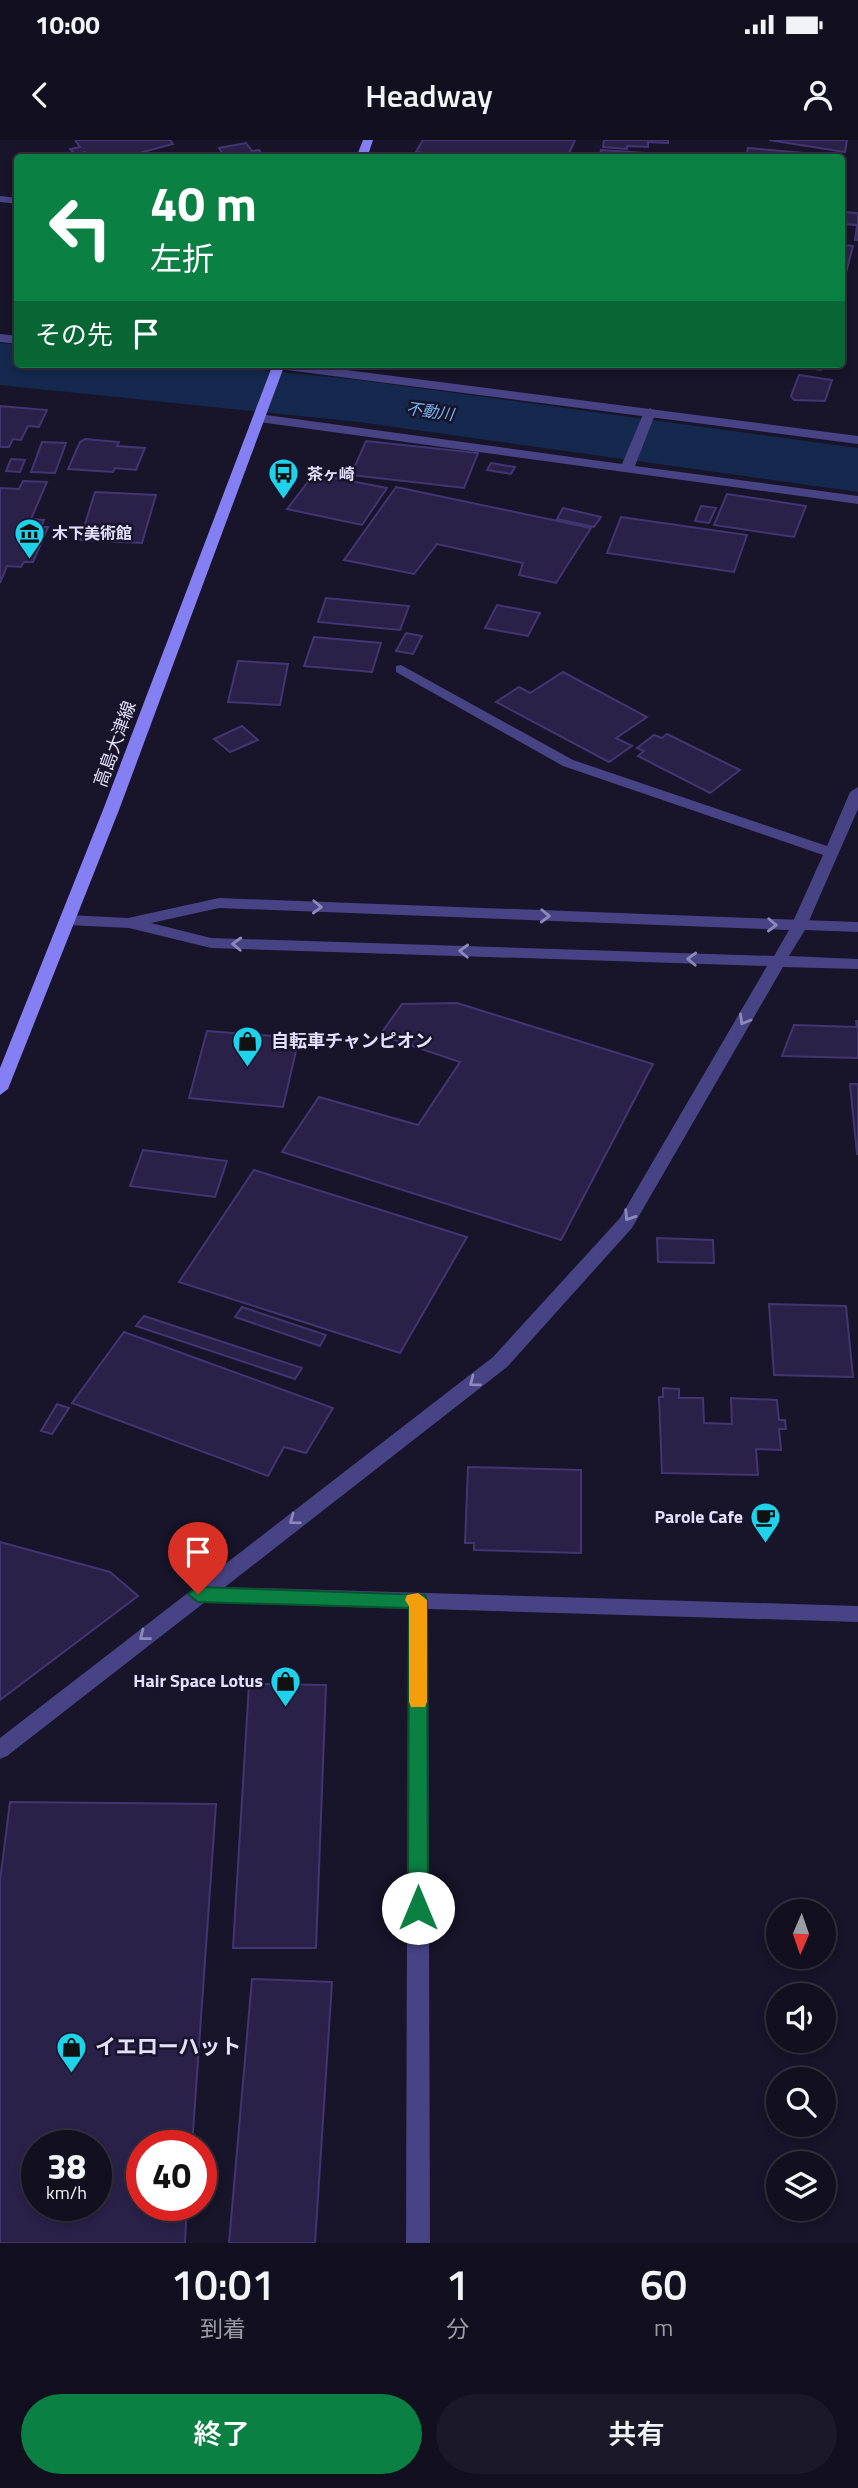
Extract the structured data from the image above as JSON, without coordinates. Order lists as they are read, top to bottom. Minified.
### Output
{"streets":{"main road":["高島大津線"]},"water":["不動川"],"places":{"bus stop":["茶ヶ崎"],"museum":["木下美術館"],"shop":["自転車チャンピオン","Hair Space Lotus","イエローハット"],"cafe":["Parole Cafe"]},"north":"bottom","page":{"status":"10:00","header":"Headway","turn":["40 m","左折"],"then":"その先","speed":"38 km/h","limit":"40","eta":["10:01","到着","1","分","60","m"],"buttons":["終了","共有"]}}
